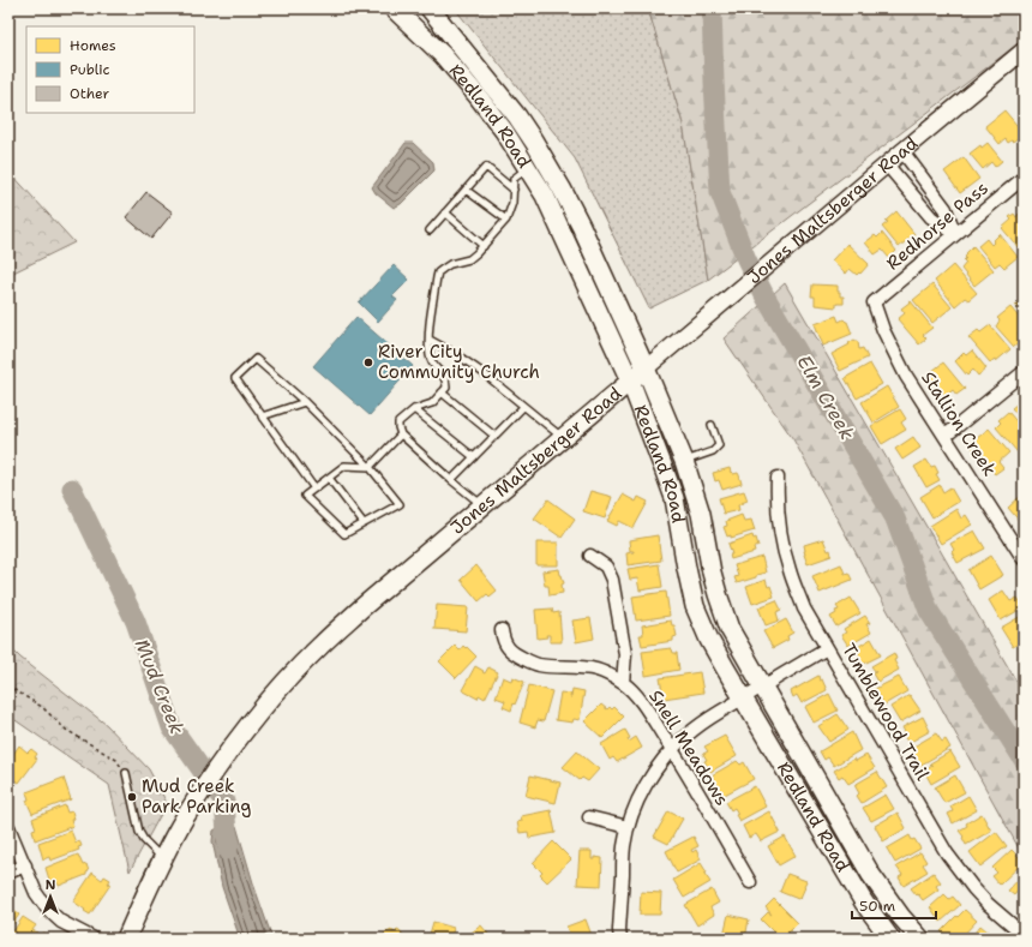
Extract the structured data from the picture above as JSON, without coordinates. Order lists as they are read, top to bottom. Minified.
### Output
{"streets":{"main road":["Redland Road","Jones Maltsberger Road"],"street":["Redhorse Pass","Stallion Creek","Tumblewood Trail","Snell Meadows"]},"crossings":[["Redland Road","Jones Maltsberger Road"],["Redhorse Pass","Stallion Creek"]],"water":["Elm Creek","Mud Creek"],"places":["River City Community Church","Mud Creek Park Parking"],"legend":["Homes","Public","Other"],"scale_bar":"50 m","north":"top"}
